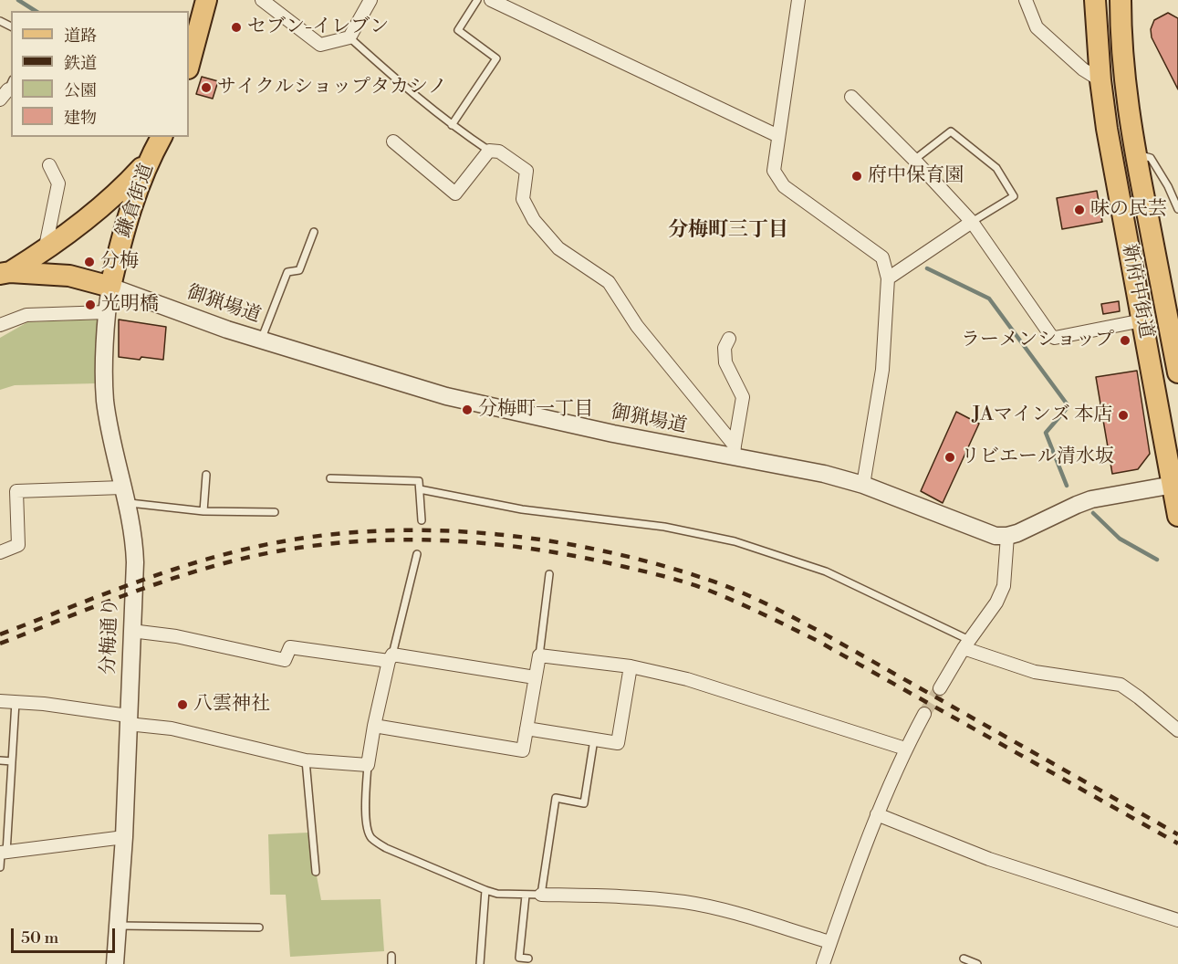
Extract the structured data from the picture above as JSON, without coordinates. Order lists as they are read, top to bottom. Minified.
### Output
{"streets":{"main road":["鎌倉街道","新府中街道"],"street":["御猟場道","分梅通り"]},"crossings":[["鎌倉街道","御猟場道"],["鎌倉街道","分梅通り"],["御猟場道","分梅通り"]],"districts":["分梅町三丁目"],"places":["セブン-イレブン","サイクルショップタカシノ","府中保育園","味の民芸","分梅","光明橋","ラーメンショップ","分梅町一丁目","JAマインズ 本店","リビエール清水坂","八雲神社"],"legend":["道路","鉄道","公園","建物"],"scale_bar":"50 m"}
